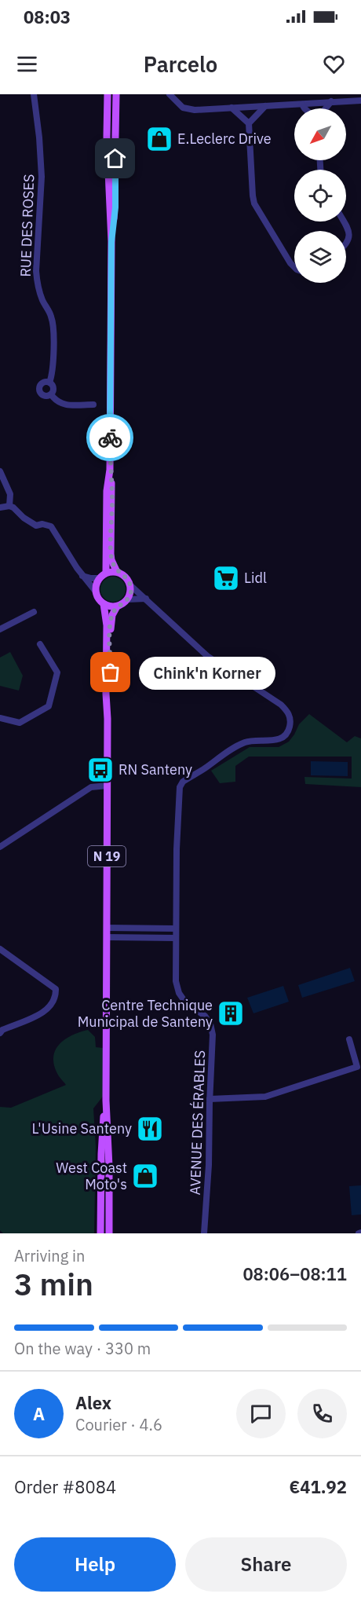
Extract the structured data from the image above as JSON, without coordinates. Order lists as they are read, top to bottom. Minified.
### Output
{"streets":{"main road":["N 19"],"street":["RUE DES ROSES","AVENUE DES ÉRABLES"]},"places":{"shop":["E.Leclerc Drive","West Coast Moto's"],"supermarket":["Lidl"],"other":["Chink'n Korner"],"bus stop":["RN Santeny"],"building":["Centre Technique Municipal de Santeny"],"restaurant":["L'Usine Santeny"]},"north":"bottom left","page":{"status":"08:03","header":"Parcelo","bubble":"Chink'n Korner","heading":["3 min","Arriving in","08:06–08:11"],"panel":["Alex","Courier · 4.6","Order #8084","€41.92"],"bar":"On the way · 330 m","round":"A","buttons":["Help","Share"]}}
